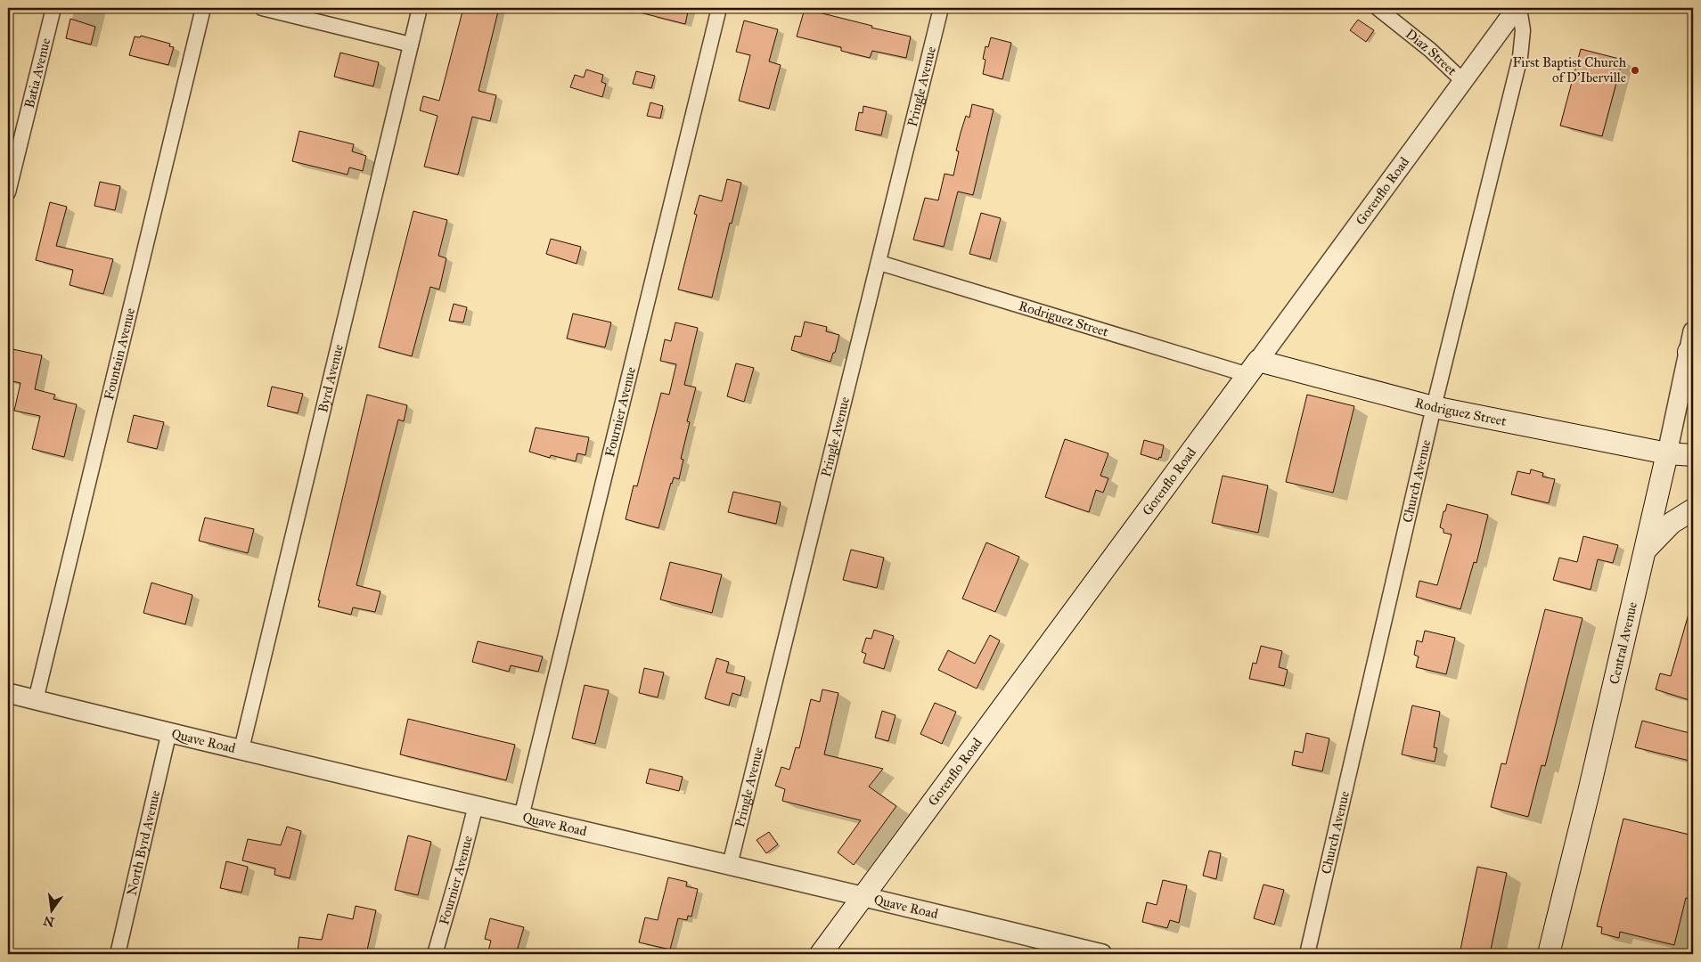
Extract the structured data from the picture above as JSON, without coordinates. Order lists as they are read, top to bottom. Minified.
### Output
{"streets":{"main road":["Gorenflo Road","Rodriguez Street","Central Avenue"],"street":["Diaz Street","Batia Avenue","Pringle Avenue","Fountain Avenue","Byrd Avenue","Fournier Avenue","Church Avenue","Quave Road","North Byrd Avenue"]},"crossings":[["Diaz Street","Gorenflo Road"],["Pringle Avenue","Rodriguez Street"],["Pringle Avenue","Quave Road"],["Gorenflo Road","Rodriguez Street"],["Gorenflo Road","Church Avenue"],["Gorenflo Road","Quave Road"],["Rodriguez Street","Church Avenue"],["Rodriguez Street","Central Avenue"],["Fountain Avenue","Quave Road"],["Byrd Avenue","Quave Road"],["Fournier Avenue","Quave Road"],["Quave Road","North Byrd Avenue"]],"places":["First Baptist Church of D'Iberville"],"north":"bottom"}
